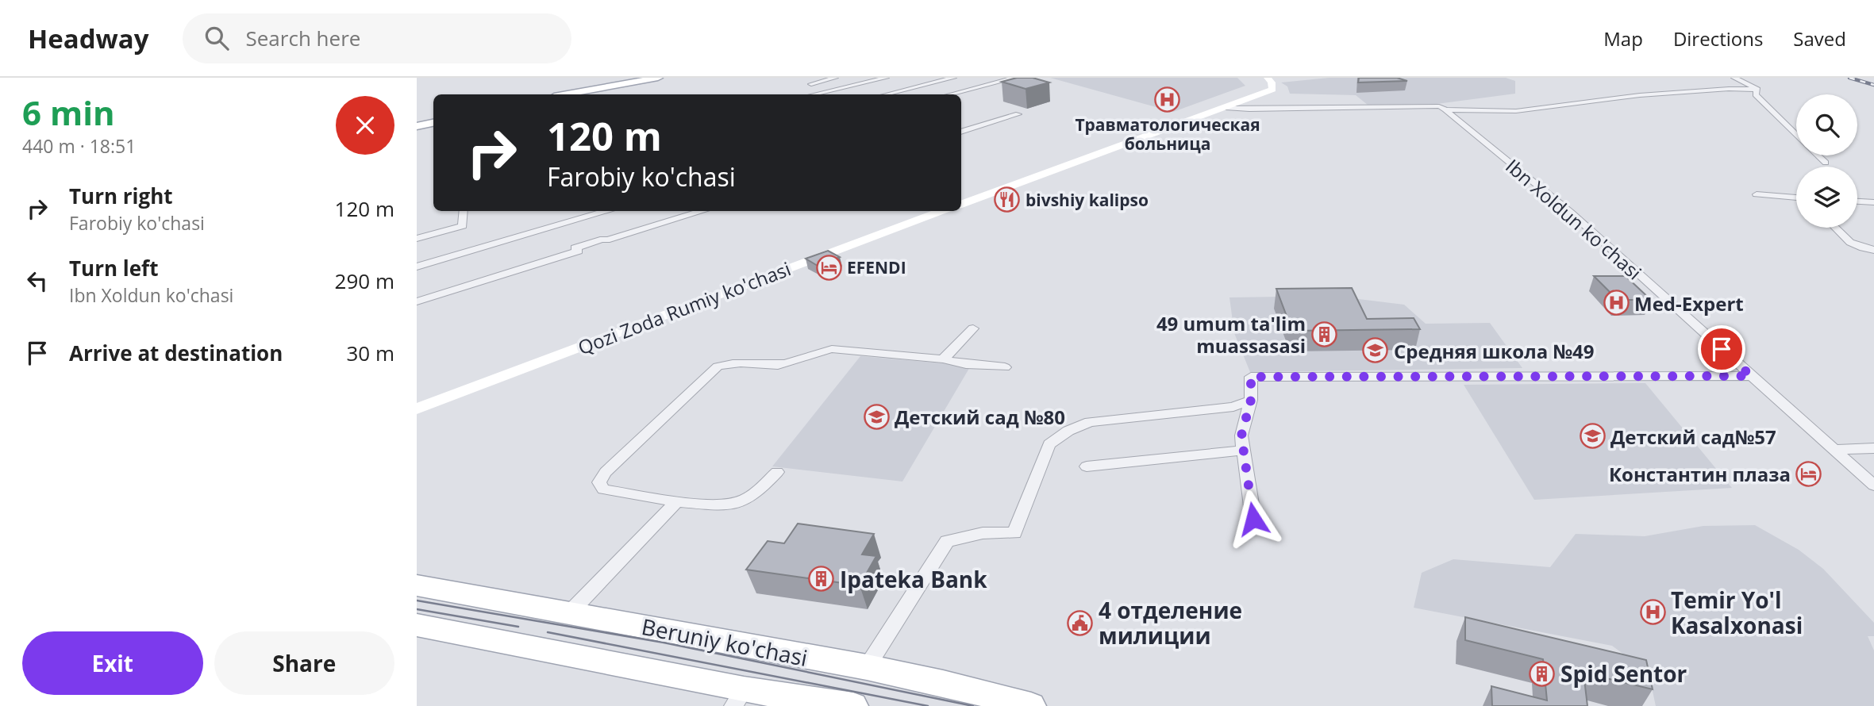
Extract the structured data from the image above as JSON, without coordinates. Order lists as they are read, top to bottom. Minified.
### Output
{"streets":{"main road":["Beruniy ko'chasi"],"street":["Ibn Xoldun ko'chasi","Qozi Zoda Rumiy ko'chasi"]},"places":{"hospital":["Травматологическая больница","Med-Expert","Temir Yo'l Kasalxonasi"],"restaurant":["bivshiy kalipso"],"hotel":["EFENDI","Константин плаза"],"building":["49 umum ta'lim muassasasi","Ipateka Bank","Spid Sentor"],"school or university":["Средняя школа №49","Детский сад №80","Детский сад№57"],"public building":["4 отделение милиции"]},"page":{"header":"Headway","search":"Search here","nav":["Map","Directions","Saved"],"heading":["6 min","440 m · 18:51"],"turn":["120 m","Farobiy ko'chasi"],"list":[{"name":"Turn right","note":"Farobiy ko'chasi","value":"120 m"},{"name":"Turn left","note":"Ibn Xoldun ko'chasi","value":"290 m"},{"name":"Arrive at destination","value":"30 m"}],"buttons":["Exit","Share"]}}
